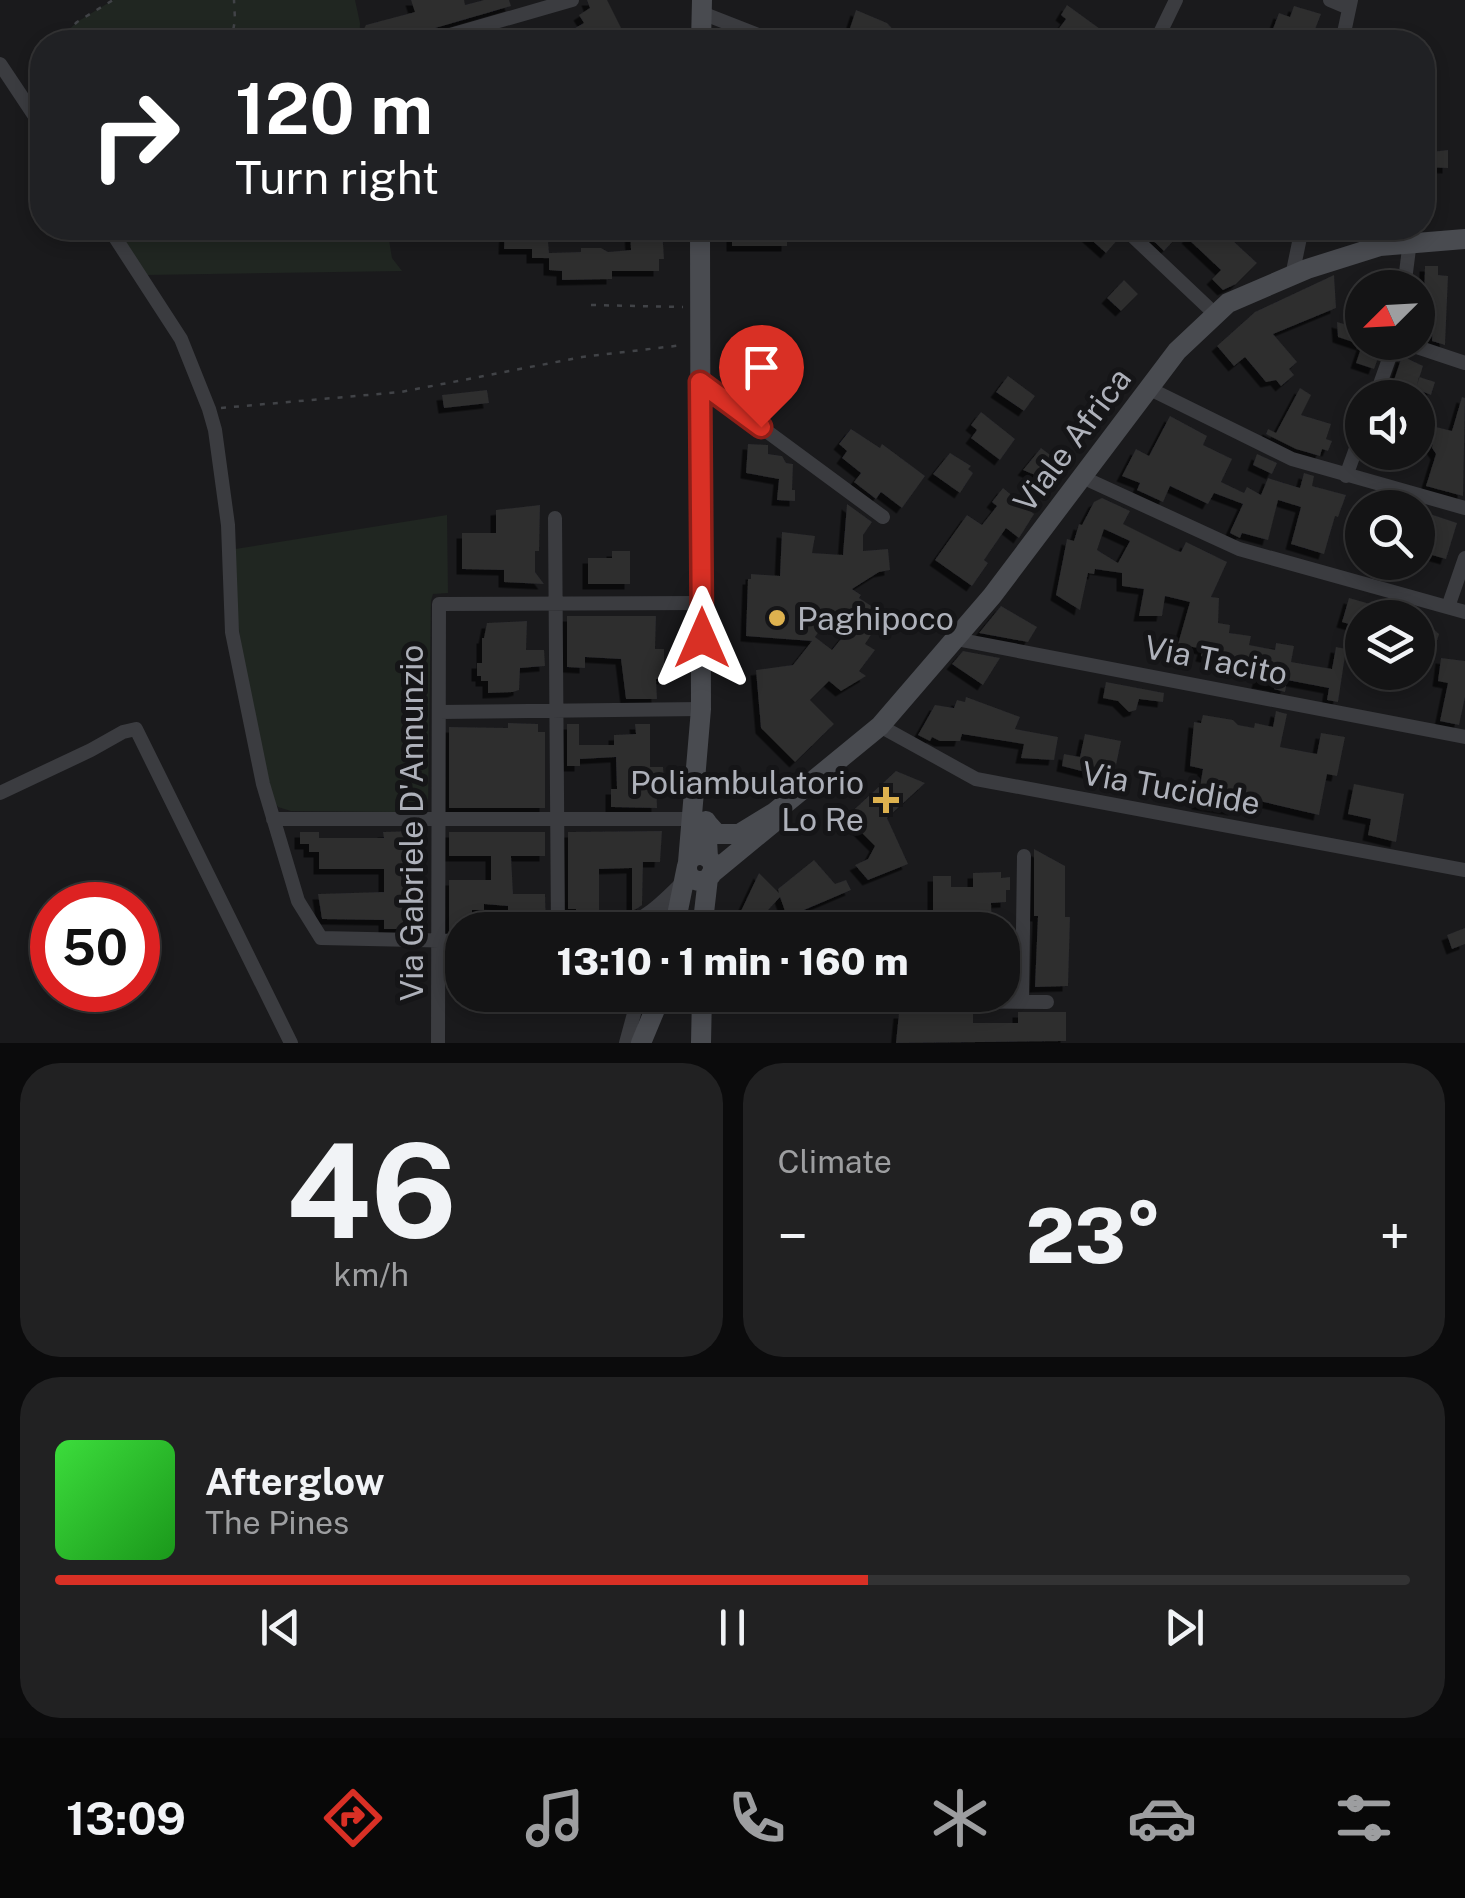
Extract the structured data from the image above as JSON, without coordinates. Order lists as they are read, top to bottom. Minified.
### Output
{"streets":{"main road":["Viale Africa"],"street":["Via Tacito","Via Tucidide","Via Gabriele D'Annunzio"]},"crossings":[["Viale Africa","Via Tacito"],["Viale Africa","Via Tucidide"]],"places":{"other":["Paghipoco"],"health":["Poliambulatorio Lo Re"]},"north":"bottom left","page":{"turn":["120 m","Turn right"],"limit":"50","trip":"13:10 · 1 min · 160 m","tile":[["46","km/h"],"Climate"],"heat":["−","23°","+"],"song":["Afterglow","The Pines"],"tabs":"13:09"}}
